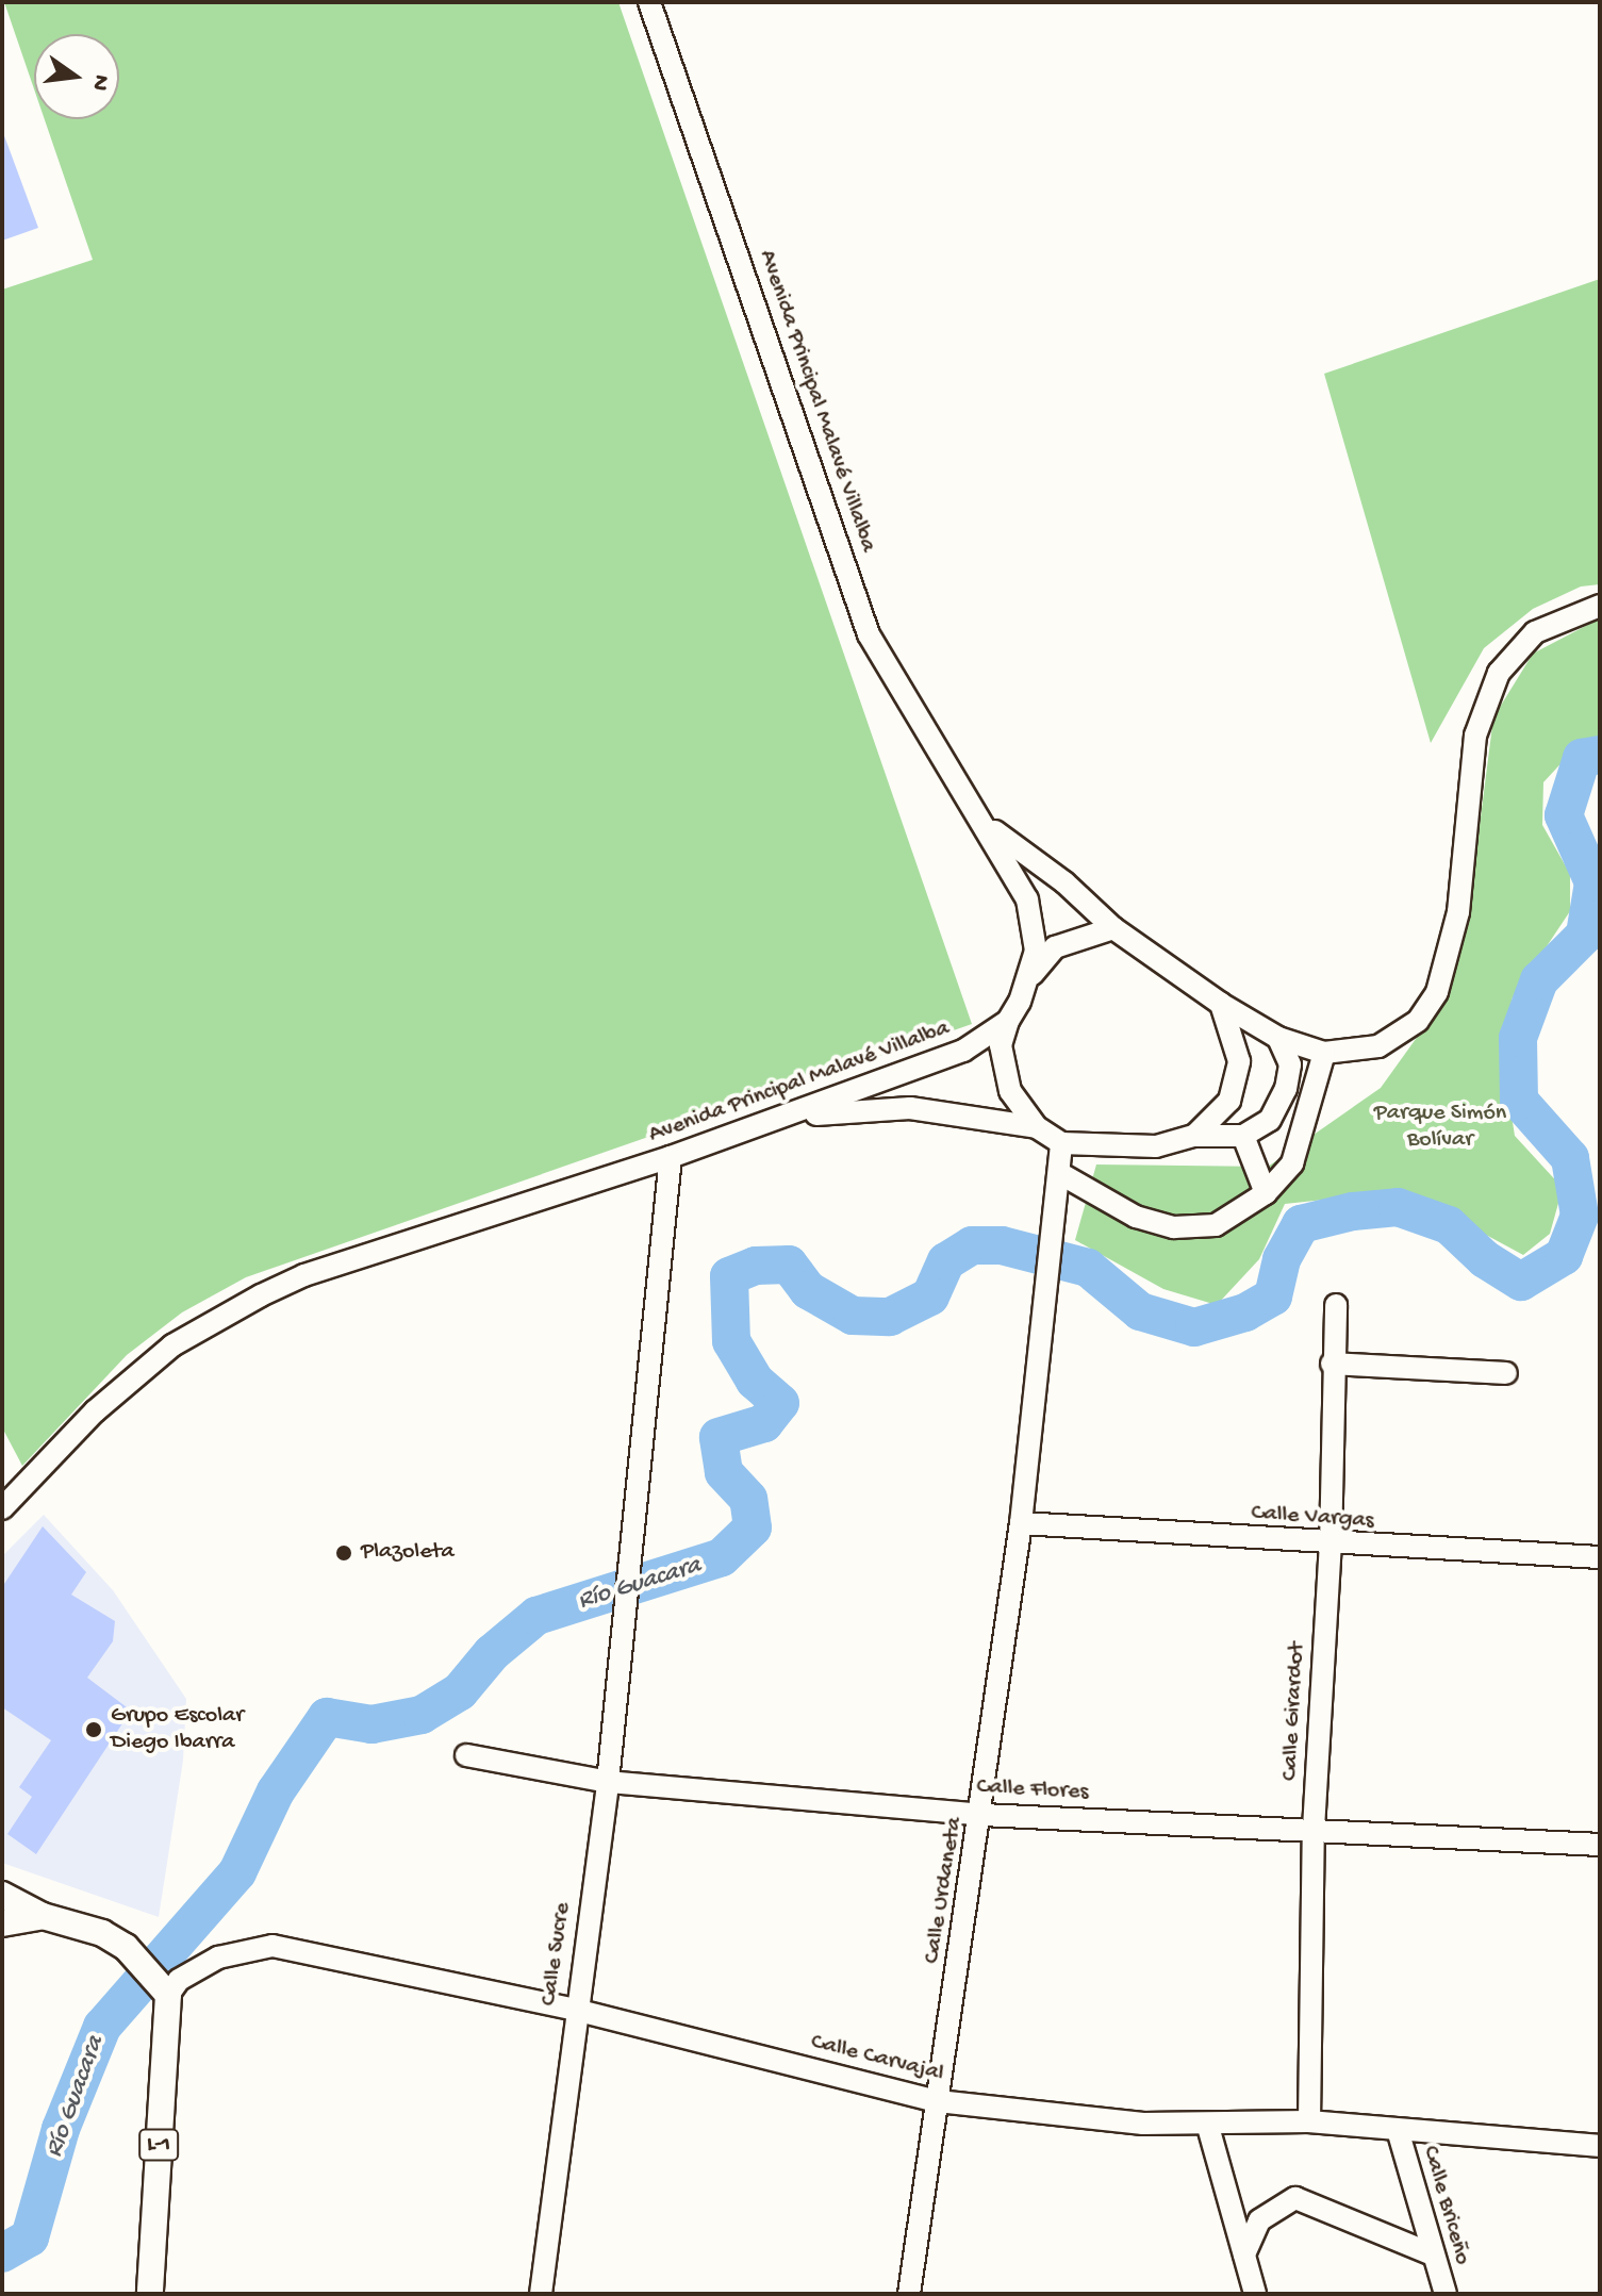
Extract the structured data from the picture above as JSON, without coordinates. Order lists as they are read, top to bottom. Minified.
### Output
{"streets":{"main road":["L-1"],"street":["Avenida Principal Malavé Villalba","Calle Vargas","Calle Girardot","Calle Flores","Calle Urdaneta","Calle Sucre","Calle Carvajal","Calle Briceño"]},"crossings":[["Avenida Principal Malavé Villalba","Calle Urdaneta"],["Avenida Principal Malavé Villalba","Calle Sucre"],["Calle Vargas","Calle Girardot"],["Calle Vargas","Calle Urdaneta"],["Calle Girardot","Calle Flores"],["Calle Girardot","Calle Carvajal"],["Calle Flores","Calle Urdaneta"],["Calle Flores","Calle Sucre"],["Calle Urdaneta","Calle Carvajal"],["Calle Sucre","Calle Carvajal"],["Calle Carvajal","L-1"],["Calle Carvajal","Calle Briceño"]],"water":["Río Guacara"],"parks":["Parque Simón Bolívar"],"places":["Plazoleta","Grupo Escolar Diego Ibarra"],"north":"right"}
